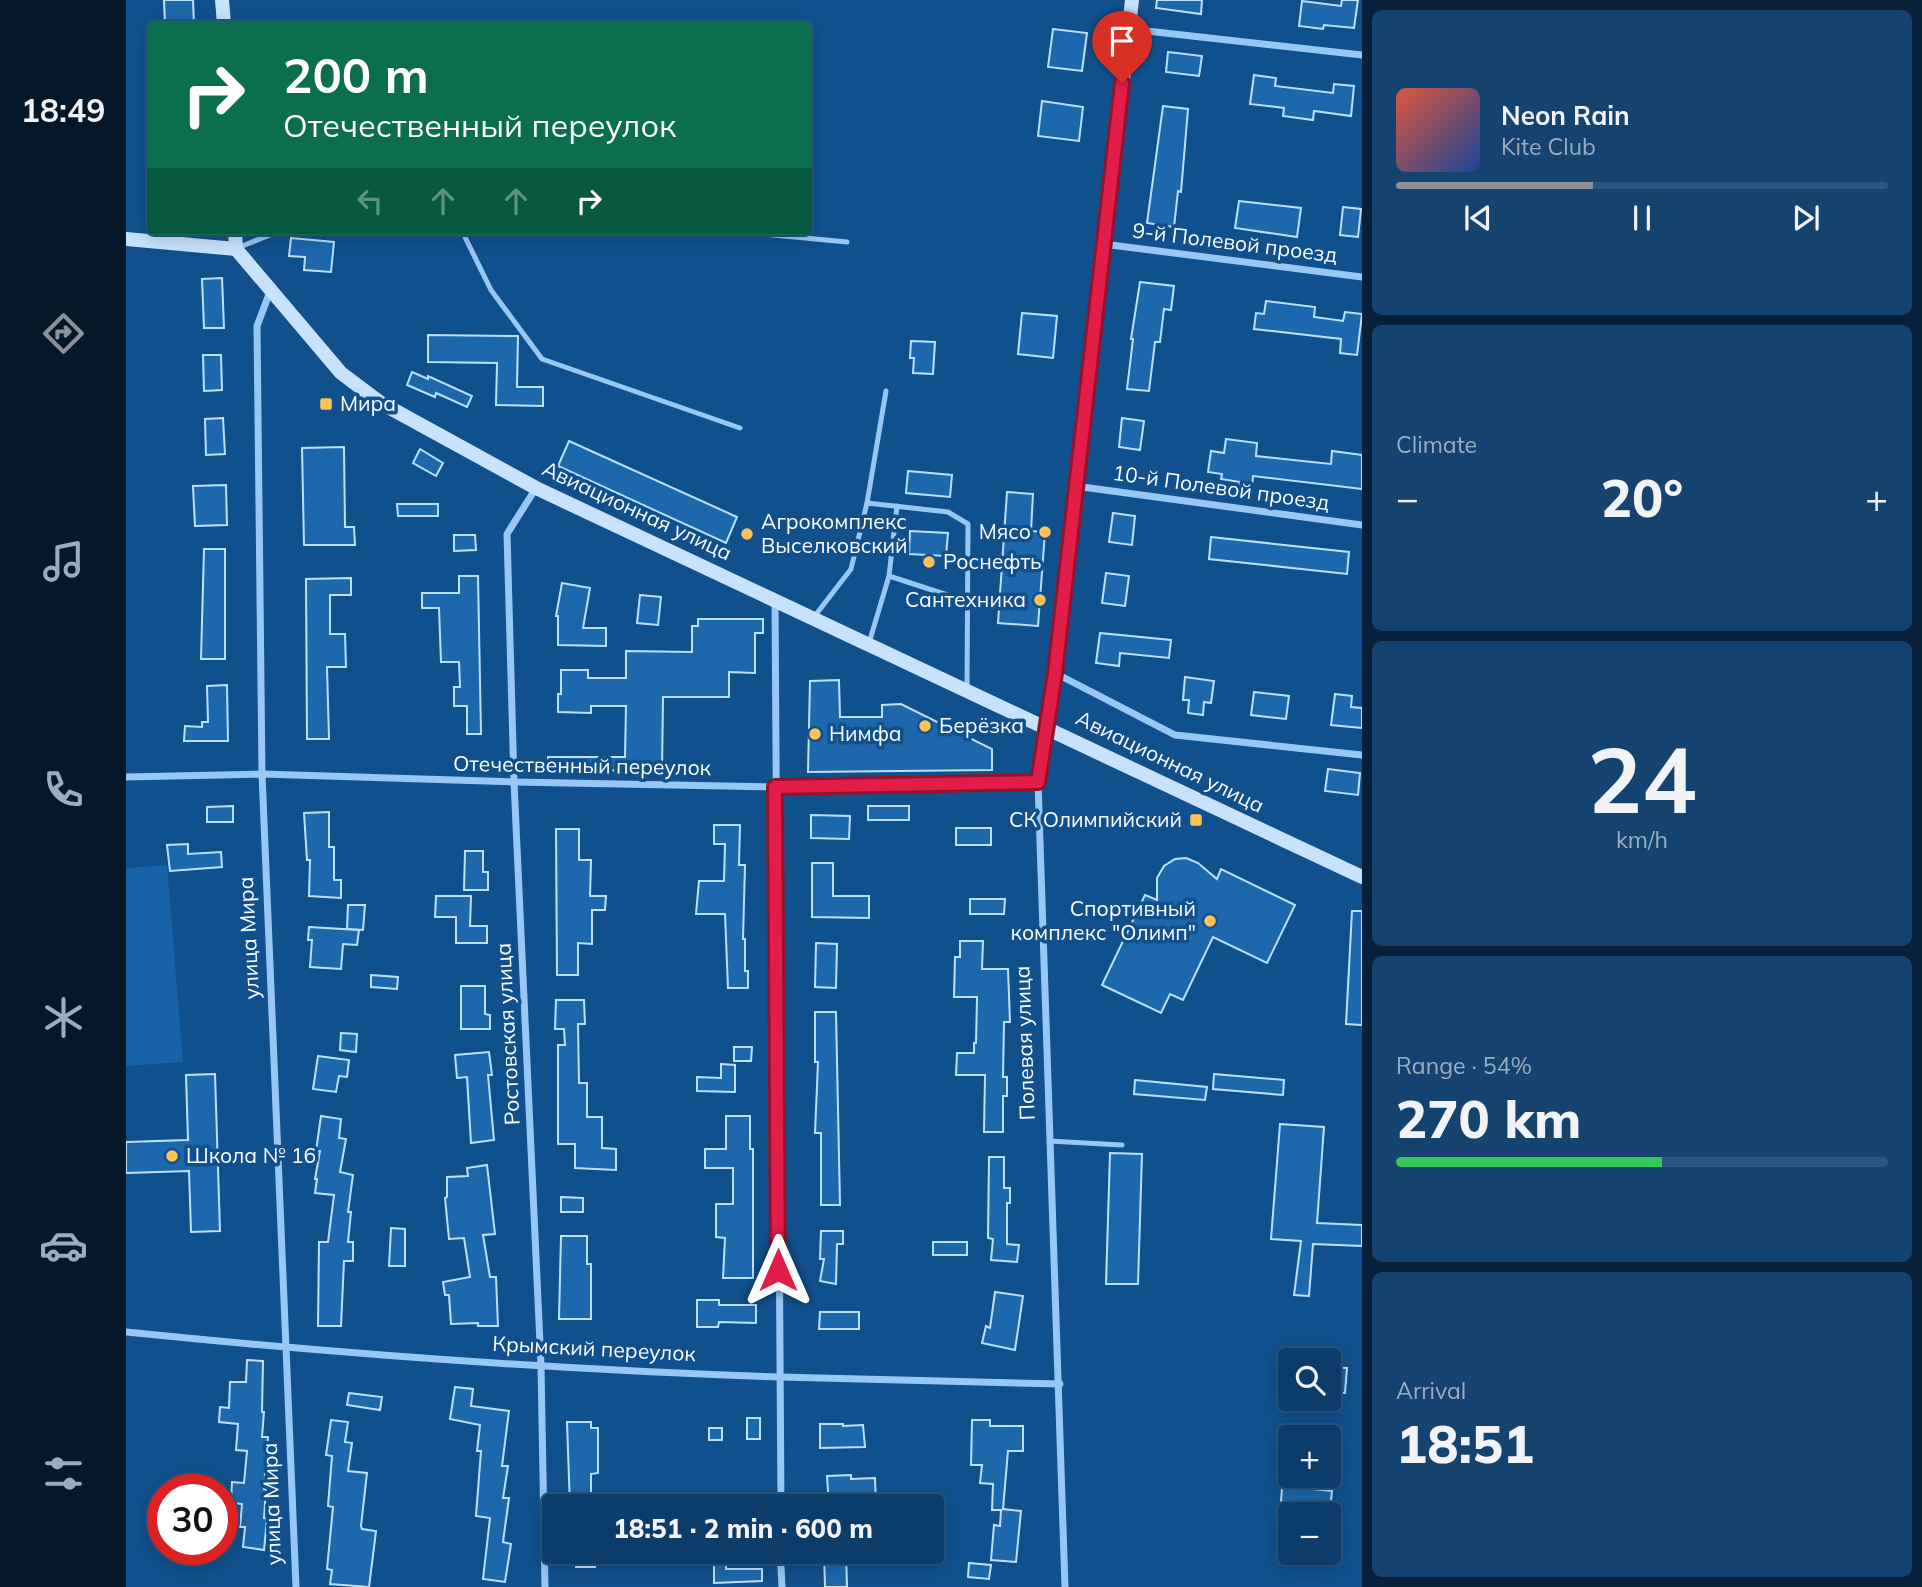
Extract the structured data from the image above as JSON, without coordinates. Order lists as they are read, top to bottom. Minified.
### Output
{"streets":{"main road":["Авиационная улица","Полевая улица"],"street":["9-й Полевой проезд","10-й Полевой проезд","Отечественный переулок","улица Мира","Ростовская улица","Крымский переулок"]},"crossings":[["9-й Полевой проезд","Полевая улица"],["10-й Полевой проезд","Полевая улица"],["Авиационная улица","улица Мира"],["Авиационная улица","Ростовская улица"],["Авиационная улица","Полевая улица"],["Отечественный переулок","улица Мира"],["Отечественный переулок","Ростовская улица"],["Отечественный переулок","Полевая улица"],["улица Мира","Крымский переулок"],["Ростовская улица","Крымский переулок"],["Полевая улица","Крымский переулок"]],"places":{"transit":["Мира","СК Олимпийский"],"other":["Мясо","Агрокомплекс Выселковский","Роснефть","Сантехника","Берёзка","Нимфа","Спортивный комплекс \"Олимп\"","Школа № 16"]},"page":{"tabs":"18:49","turn":["200 m","Отечественный переулок"],"song":["Neon Rain","Kite Club"],"tile":["Climate",["24","km/h"],["Range · 54%","270 km"],["Arrival","18:51"]],"heat":["−","20°","+"],"map_buttons":["+","−"],"limit":"30","trip":"18:51 · 2 min · 600 m"}}
